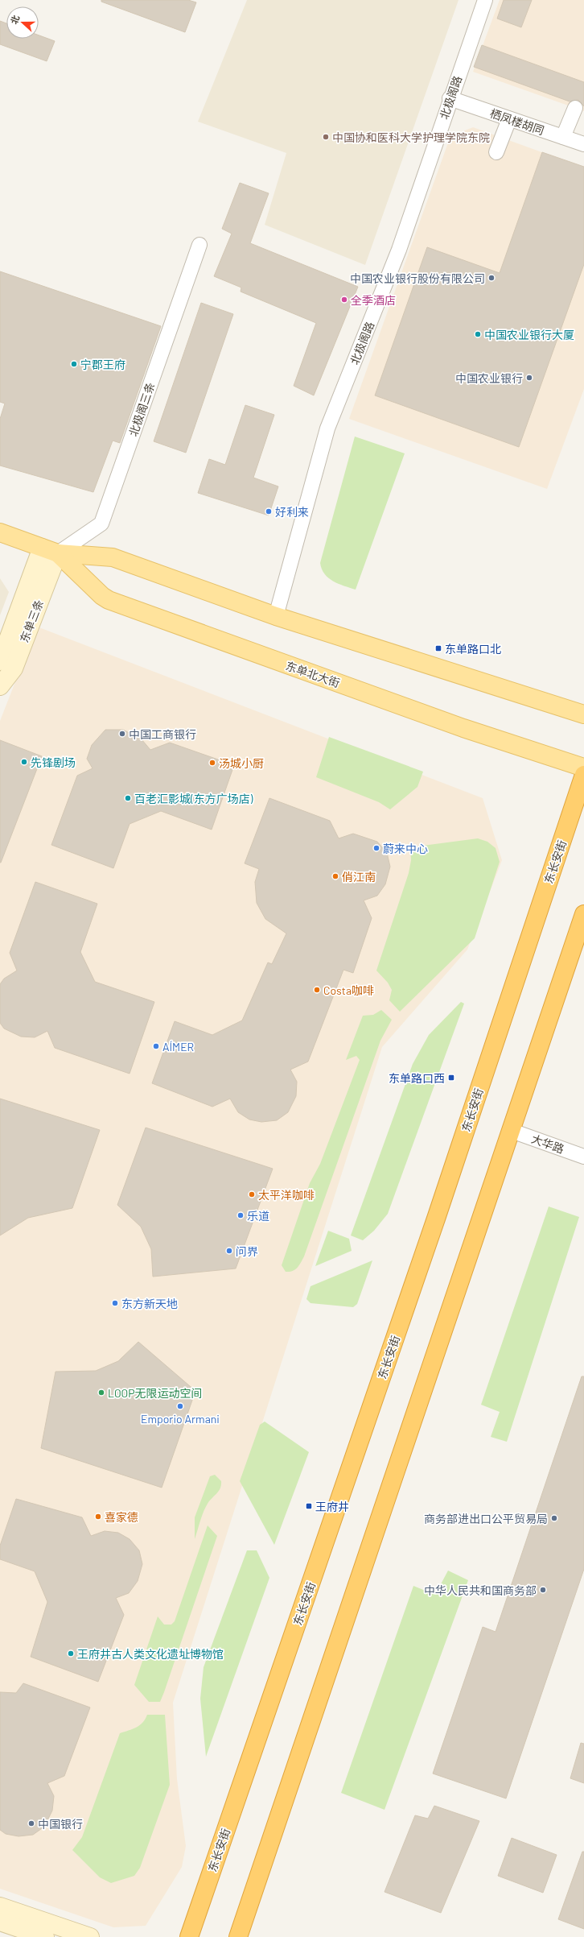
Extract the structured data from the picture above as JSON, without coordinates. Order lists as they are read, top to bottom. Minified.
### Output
{"streets":{"highway":["东长安街"],"main road":["东单北大街"],"street":["北极阁路","栖凤楼胡同","北极阁三条","东单三条","大华路"]},"crossings":[["北极阁路","栖凤楼胡同"],["北极阁路","东单北大街"],["北极阁三条","东单三条"],["北极阁三条","东单北大街"],["东单三条","东单北大街"]],"places":{"other":["中国协和医科大学护理学院东院","中国农业银行股份有限公司","全季酒店","中国农业银行大厦","宁郡王府","中国农业银行","好利来","中国工商银行","先锋剧场","汤城小厨","百老汇影城(东方广场店)","蔚来中心","俏江南","Costa咖啡","AÍMER","太平洋咖啡","乐道","问界","东方新天地","LOOP无限运动空间","Emporio Armani","喜家德","商务部进出口公平贸易局","中华人民共和国商务部","王府井古人类文化遗址博物馆","中国银行"],"transit":["东单路口北","东单路口西","王府井"]},"north":"left"}
